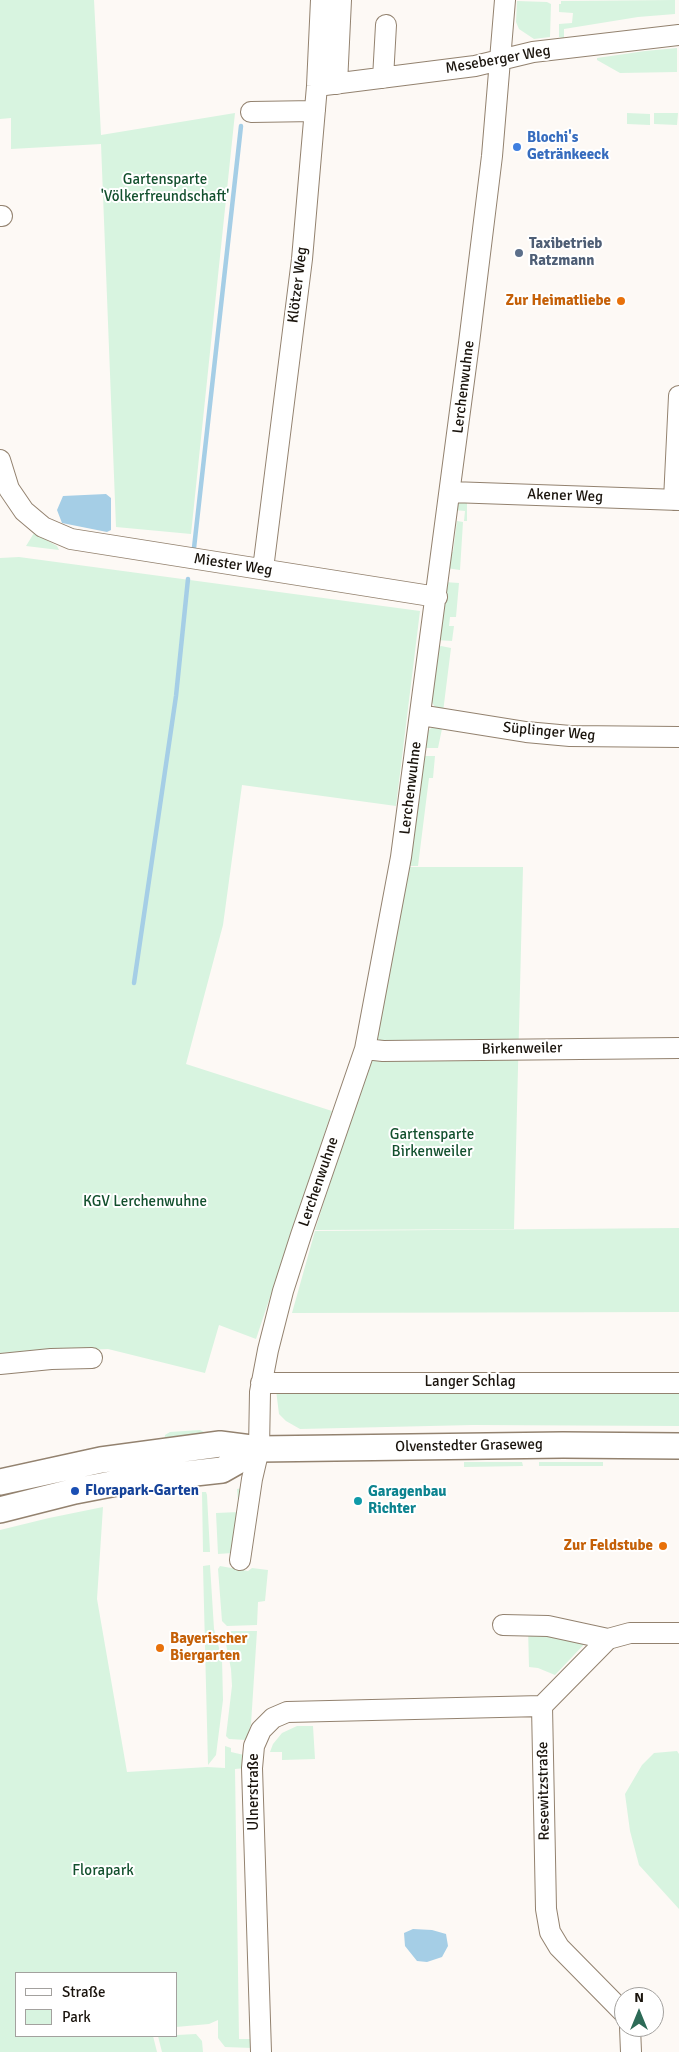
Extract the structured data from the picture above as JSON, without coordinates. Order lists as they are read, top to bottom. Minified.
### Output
{"streets":{"main road":["Olvenstedter Graseweg"],"street":["Meseberger Weg","Klötzer Weg","Lerchenwuhne","Akener Weg","Miester Weg","Süplinger Weg","Birkenweiler","Langer Schlag","Resewitzstraße","Ulnerstraße"]},"crossings":[["Meseberger Weg","Klötzer Weg"],["Meseberger Weg","Lerchenwuhne"],["Klötzer Weg","Miester Weg"],["Lerchenwuhne","Akener Weg"],["Lerchenwuhne","Miester Weg"],["Lerchenwuhne","Süplinger Weg"],["Lerchenwuhne","Birkenweiler"],["Lerchenwuhne","Langer Schlag"],["Lerchenwuhne","Olvenstedter Graseweg"],["Resewitzstraße","Ulnerstraße"]],"parks":["Gartensparte 'Völkerfreundschaft'","Gartensparte Birkenweiler","KGV Lerchenwuhne","Florapark"],"places":["Blochi's Getränkeeck","Taxibetrieb Ratzmann","Zur Heimatliebe","Florapark-Garten","Garagenbau Richter","Zur Feldstube","Bayerischer Biergarten"],"legend":["Straße","Park"],"north":"top"}
